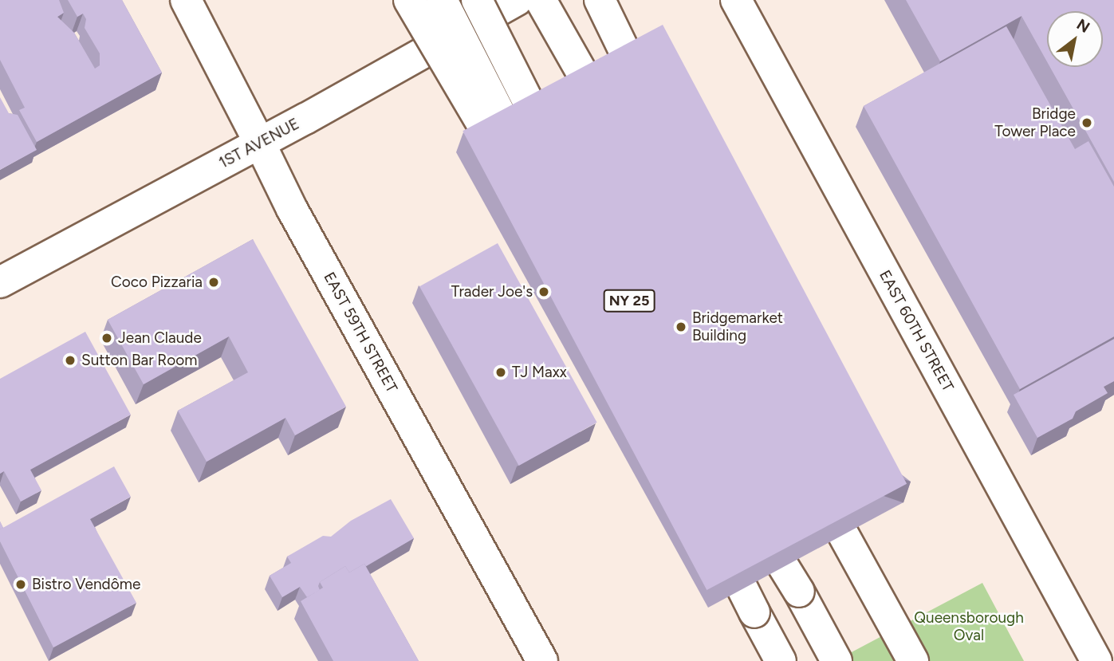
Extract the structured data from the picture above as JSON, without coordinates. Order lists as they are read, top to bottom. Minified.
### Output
{"streets":{"main road":["1ST AVENUE","EAST 60TH STREET","EAST 59TH STREET"]},"crossings":[["1ST AVENUE","EAST 59TH STREET"]],"parks":["Queensborough Oval"],"places":["Bridge Tower Place","Coco Pizzaria","Trader Joe's","Bridgemarket Building","Jean Claude","Sutton Bar Room","TJ Maxx","Bistro Vendôme"],"north":"top right"}
